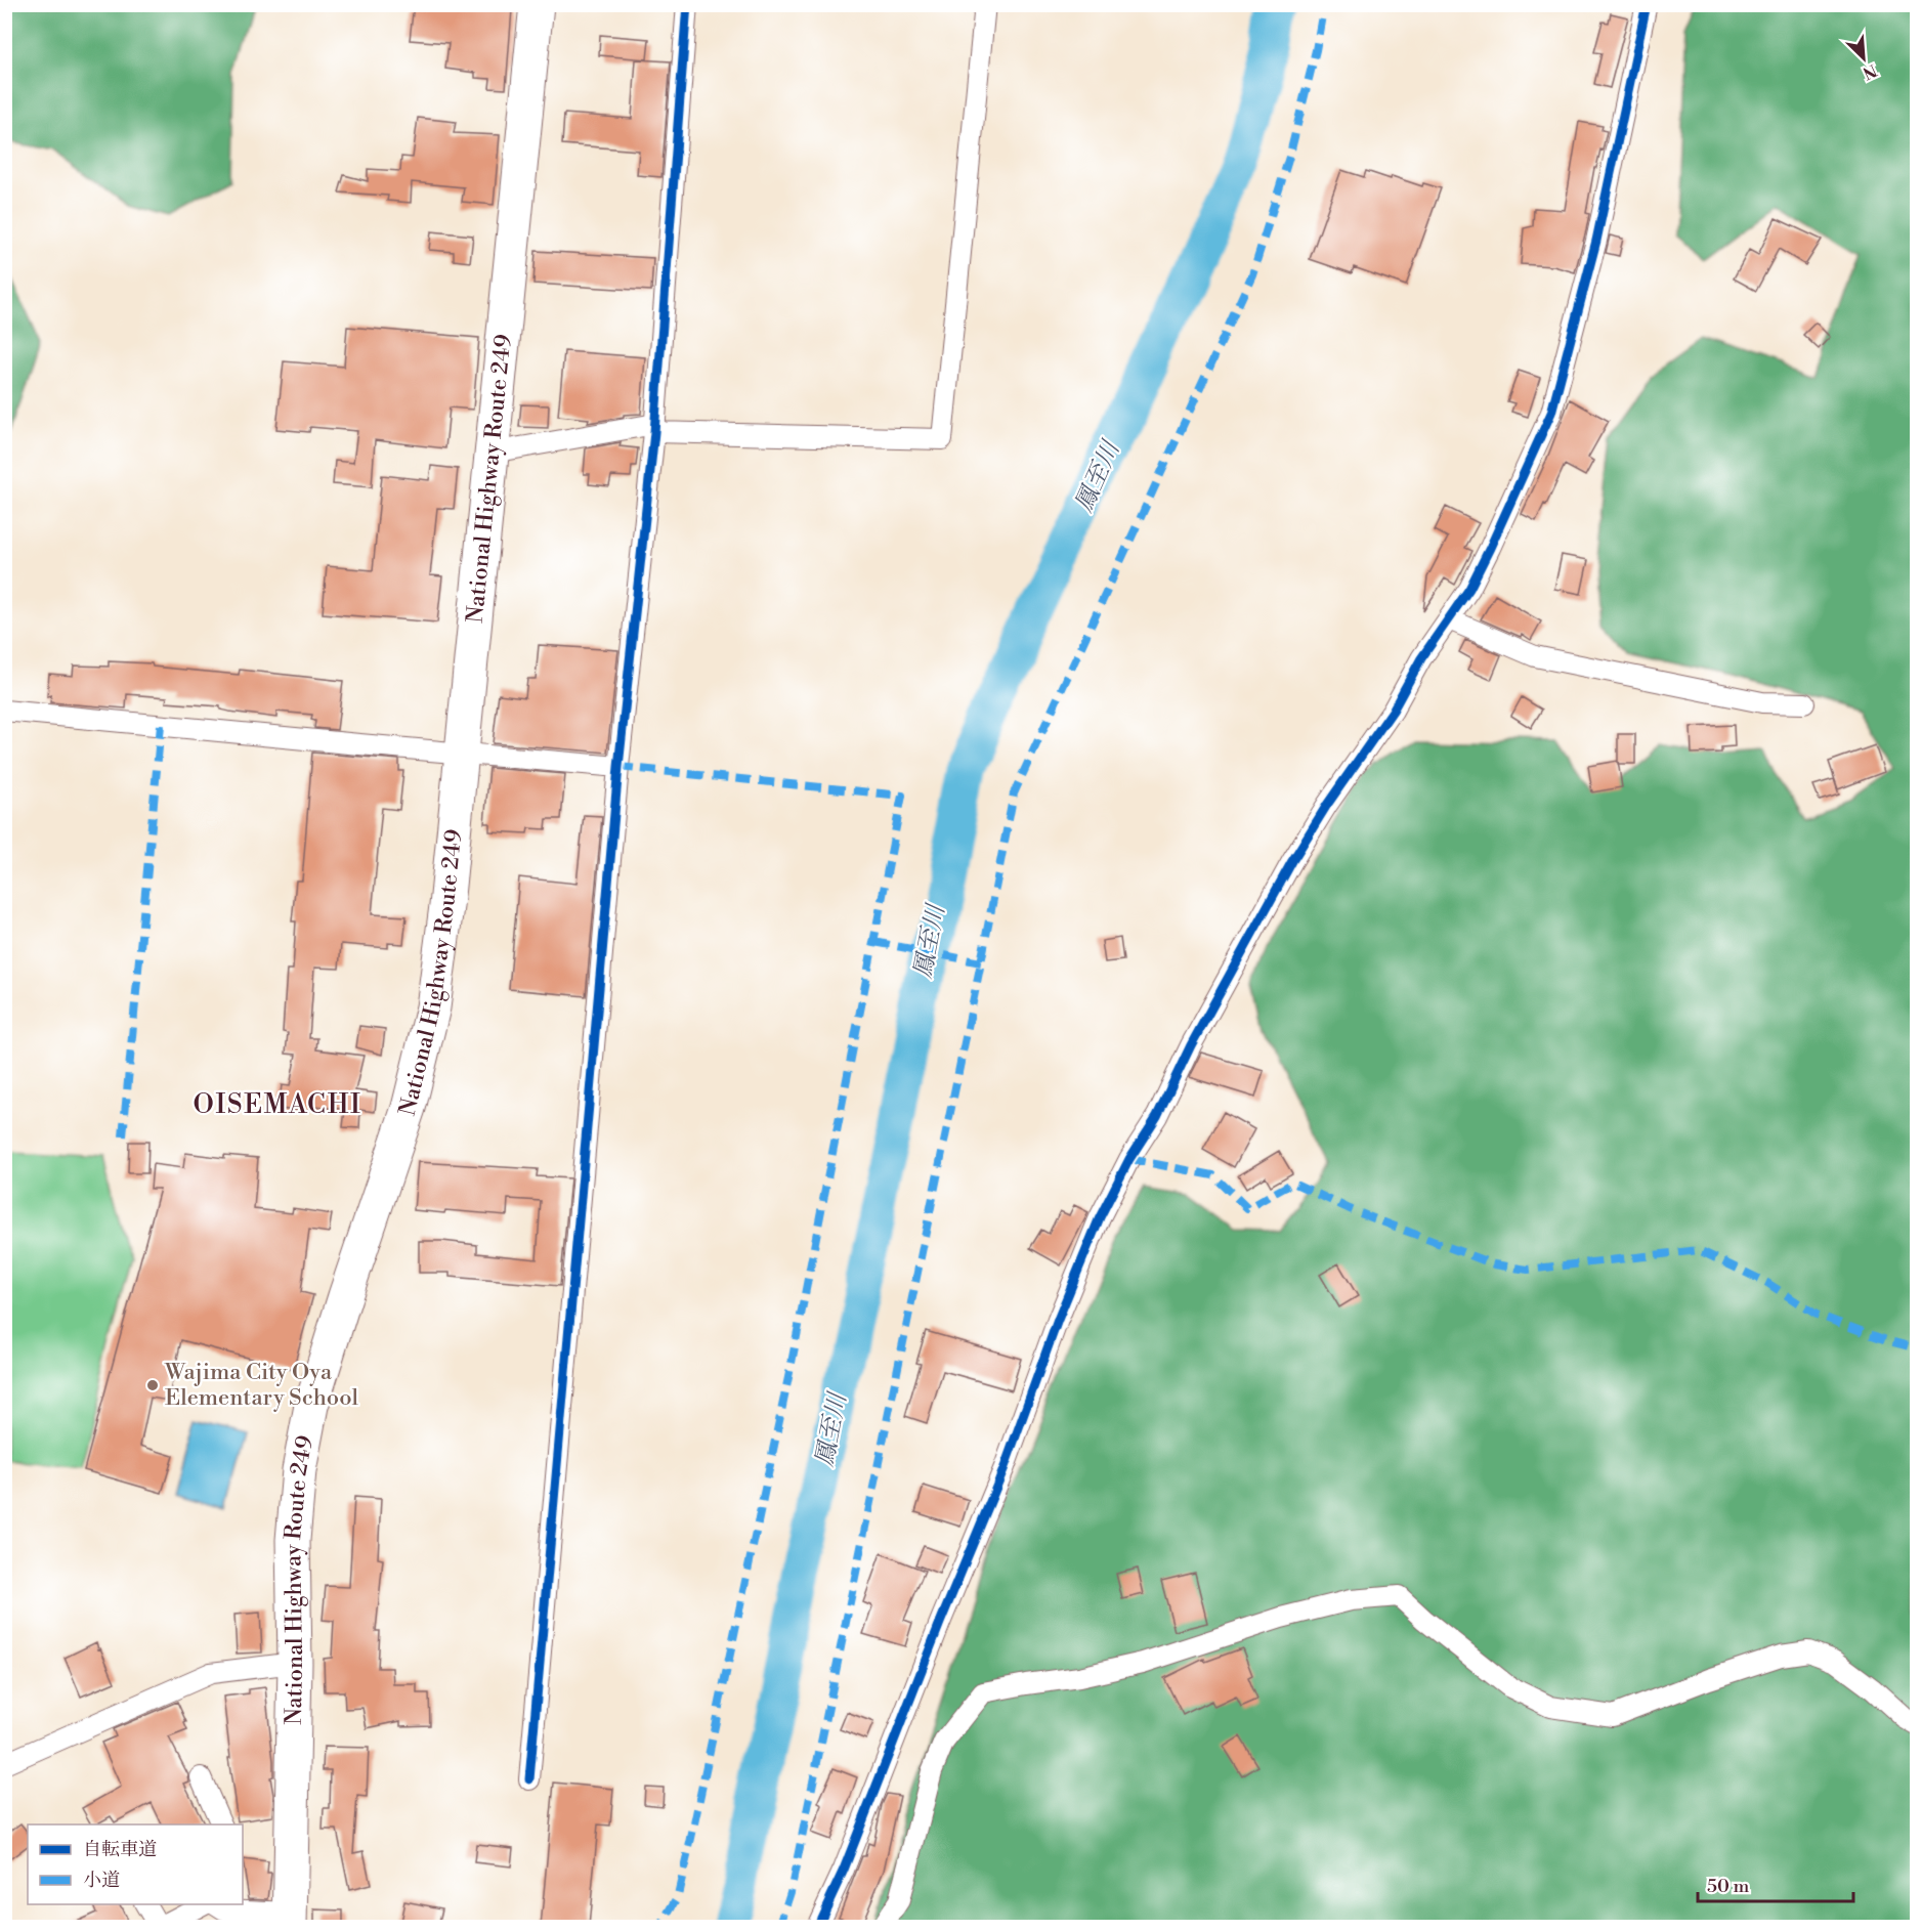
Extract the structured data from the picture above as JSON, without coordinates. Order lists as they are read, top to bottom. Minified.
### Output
{"streets":{"highway":["National Highway Route 249"]},"districts":["OISEMACHI"],"water":["鳳至川"],"places":["Wajima City Oya Elementary School"],"legend":["自転車道","小道"],"scale_bar":"50 m","north":"bottom right"}
